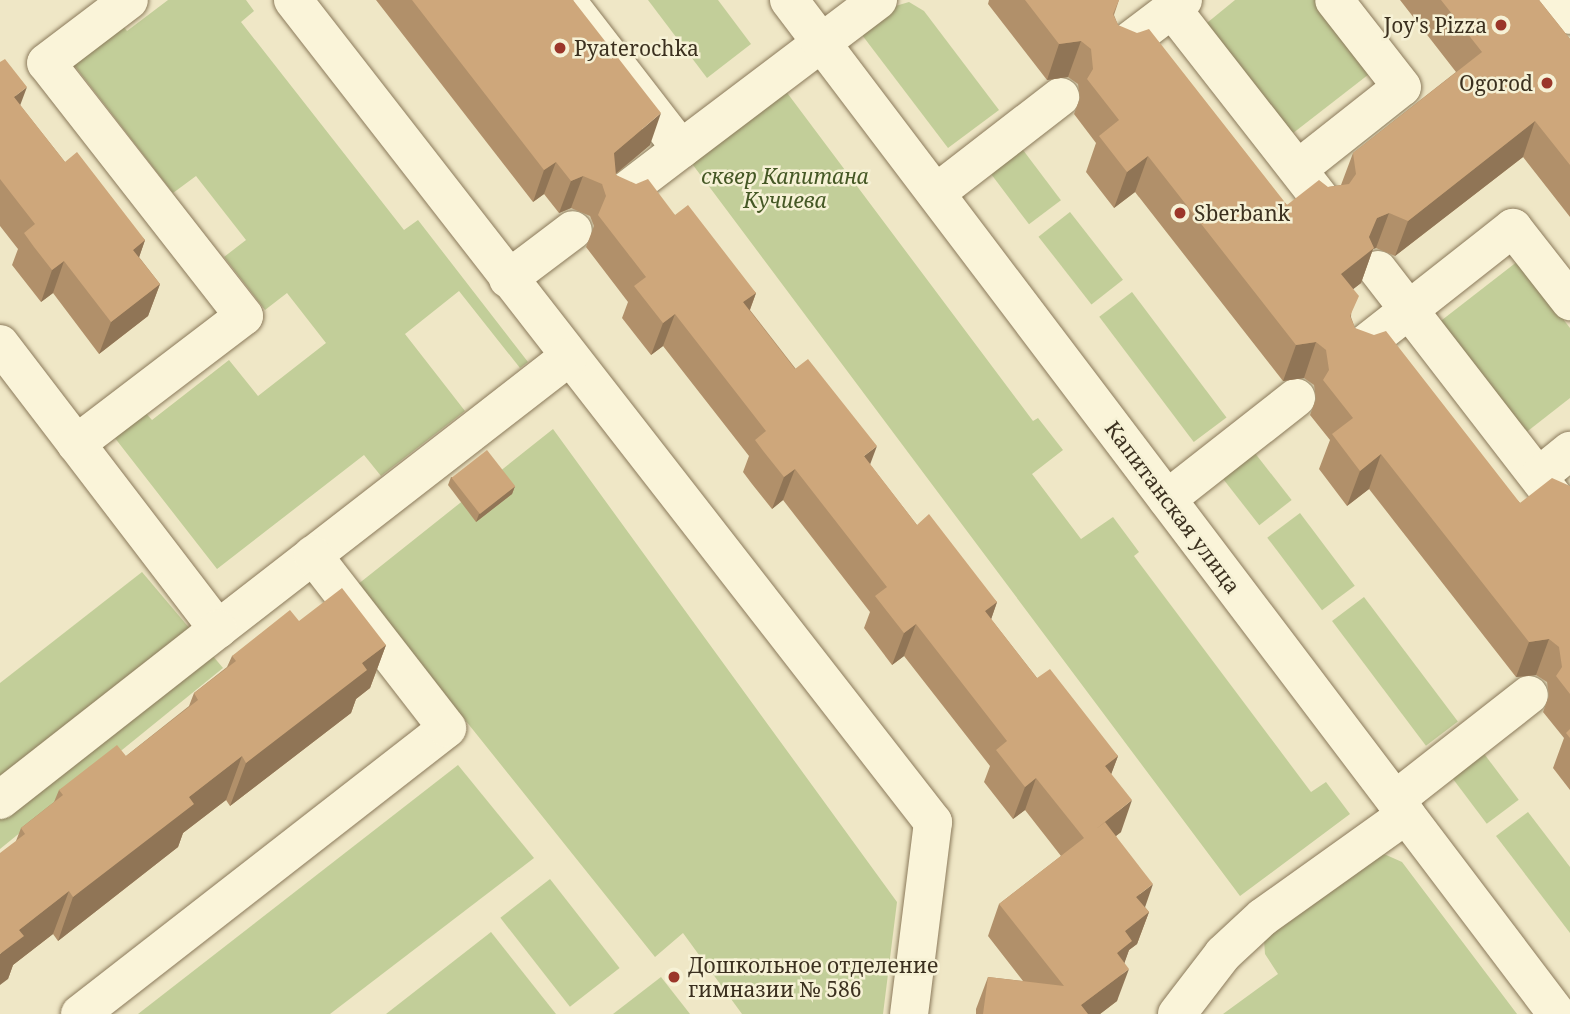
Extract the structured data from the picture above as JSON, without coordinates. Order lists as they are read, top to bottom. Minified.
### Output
{"streets":{"street":["Капитанская улица"]},"parks":["сквер Капитана Кучиева"],"places":["Joy's Pizza","Pyaterochka","Ogorod","Sberbank","Дошкольное отделение гимназии № 586"]}
